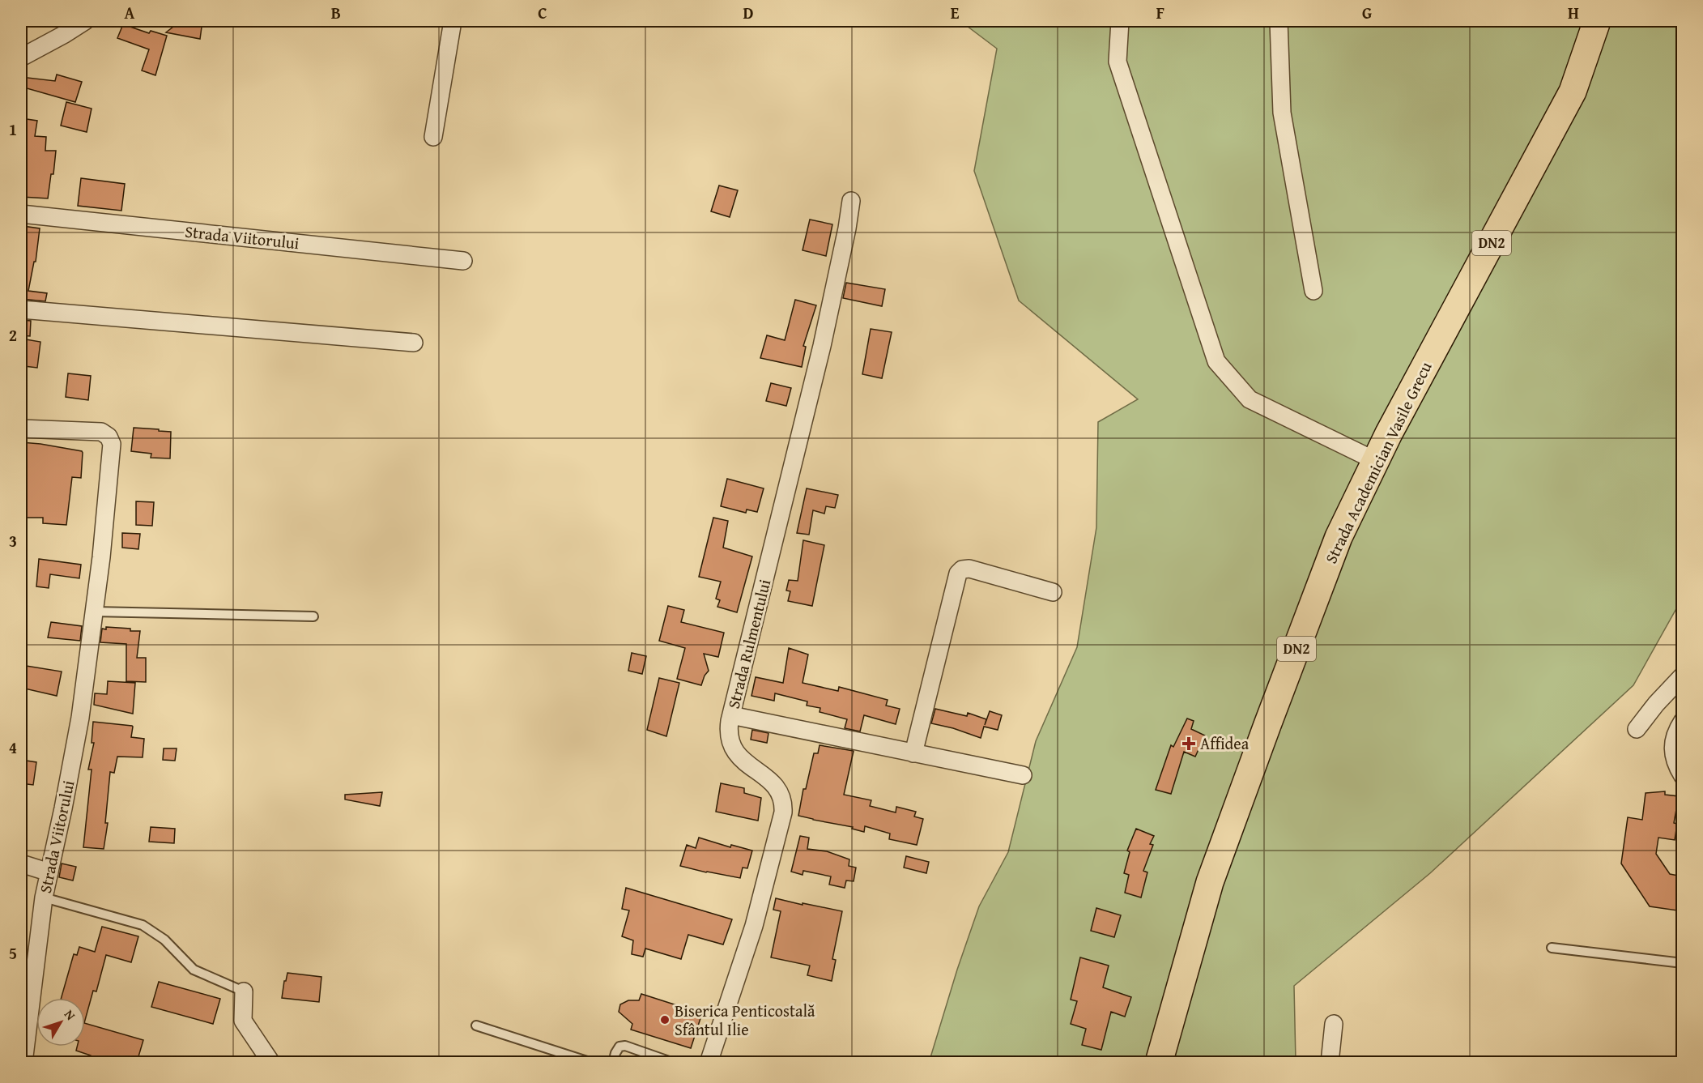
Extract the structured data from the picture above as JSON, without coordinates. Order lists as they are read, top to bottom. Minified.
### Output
{"streets":{"main road":["DN2","Strada Academician Vasile Grecu"],"street":["Strada Viitorului","Strada Rulmentului"]},"places":{"health":["Affidea"],"other":["Biserica Penticostală Sfântul Ilie"]},"north":"top right","grid":{"columns":["A","B","C","D","E","F","G","H"],"rows":["1","2","3","4","5"]}}
